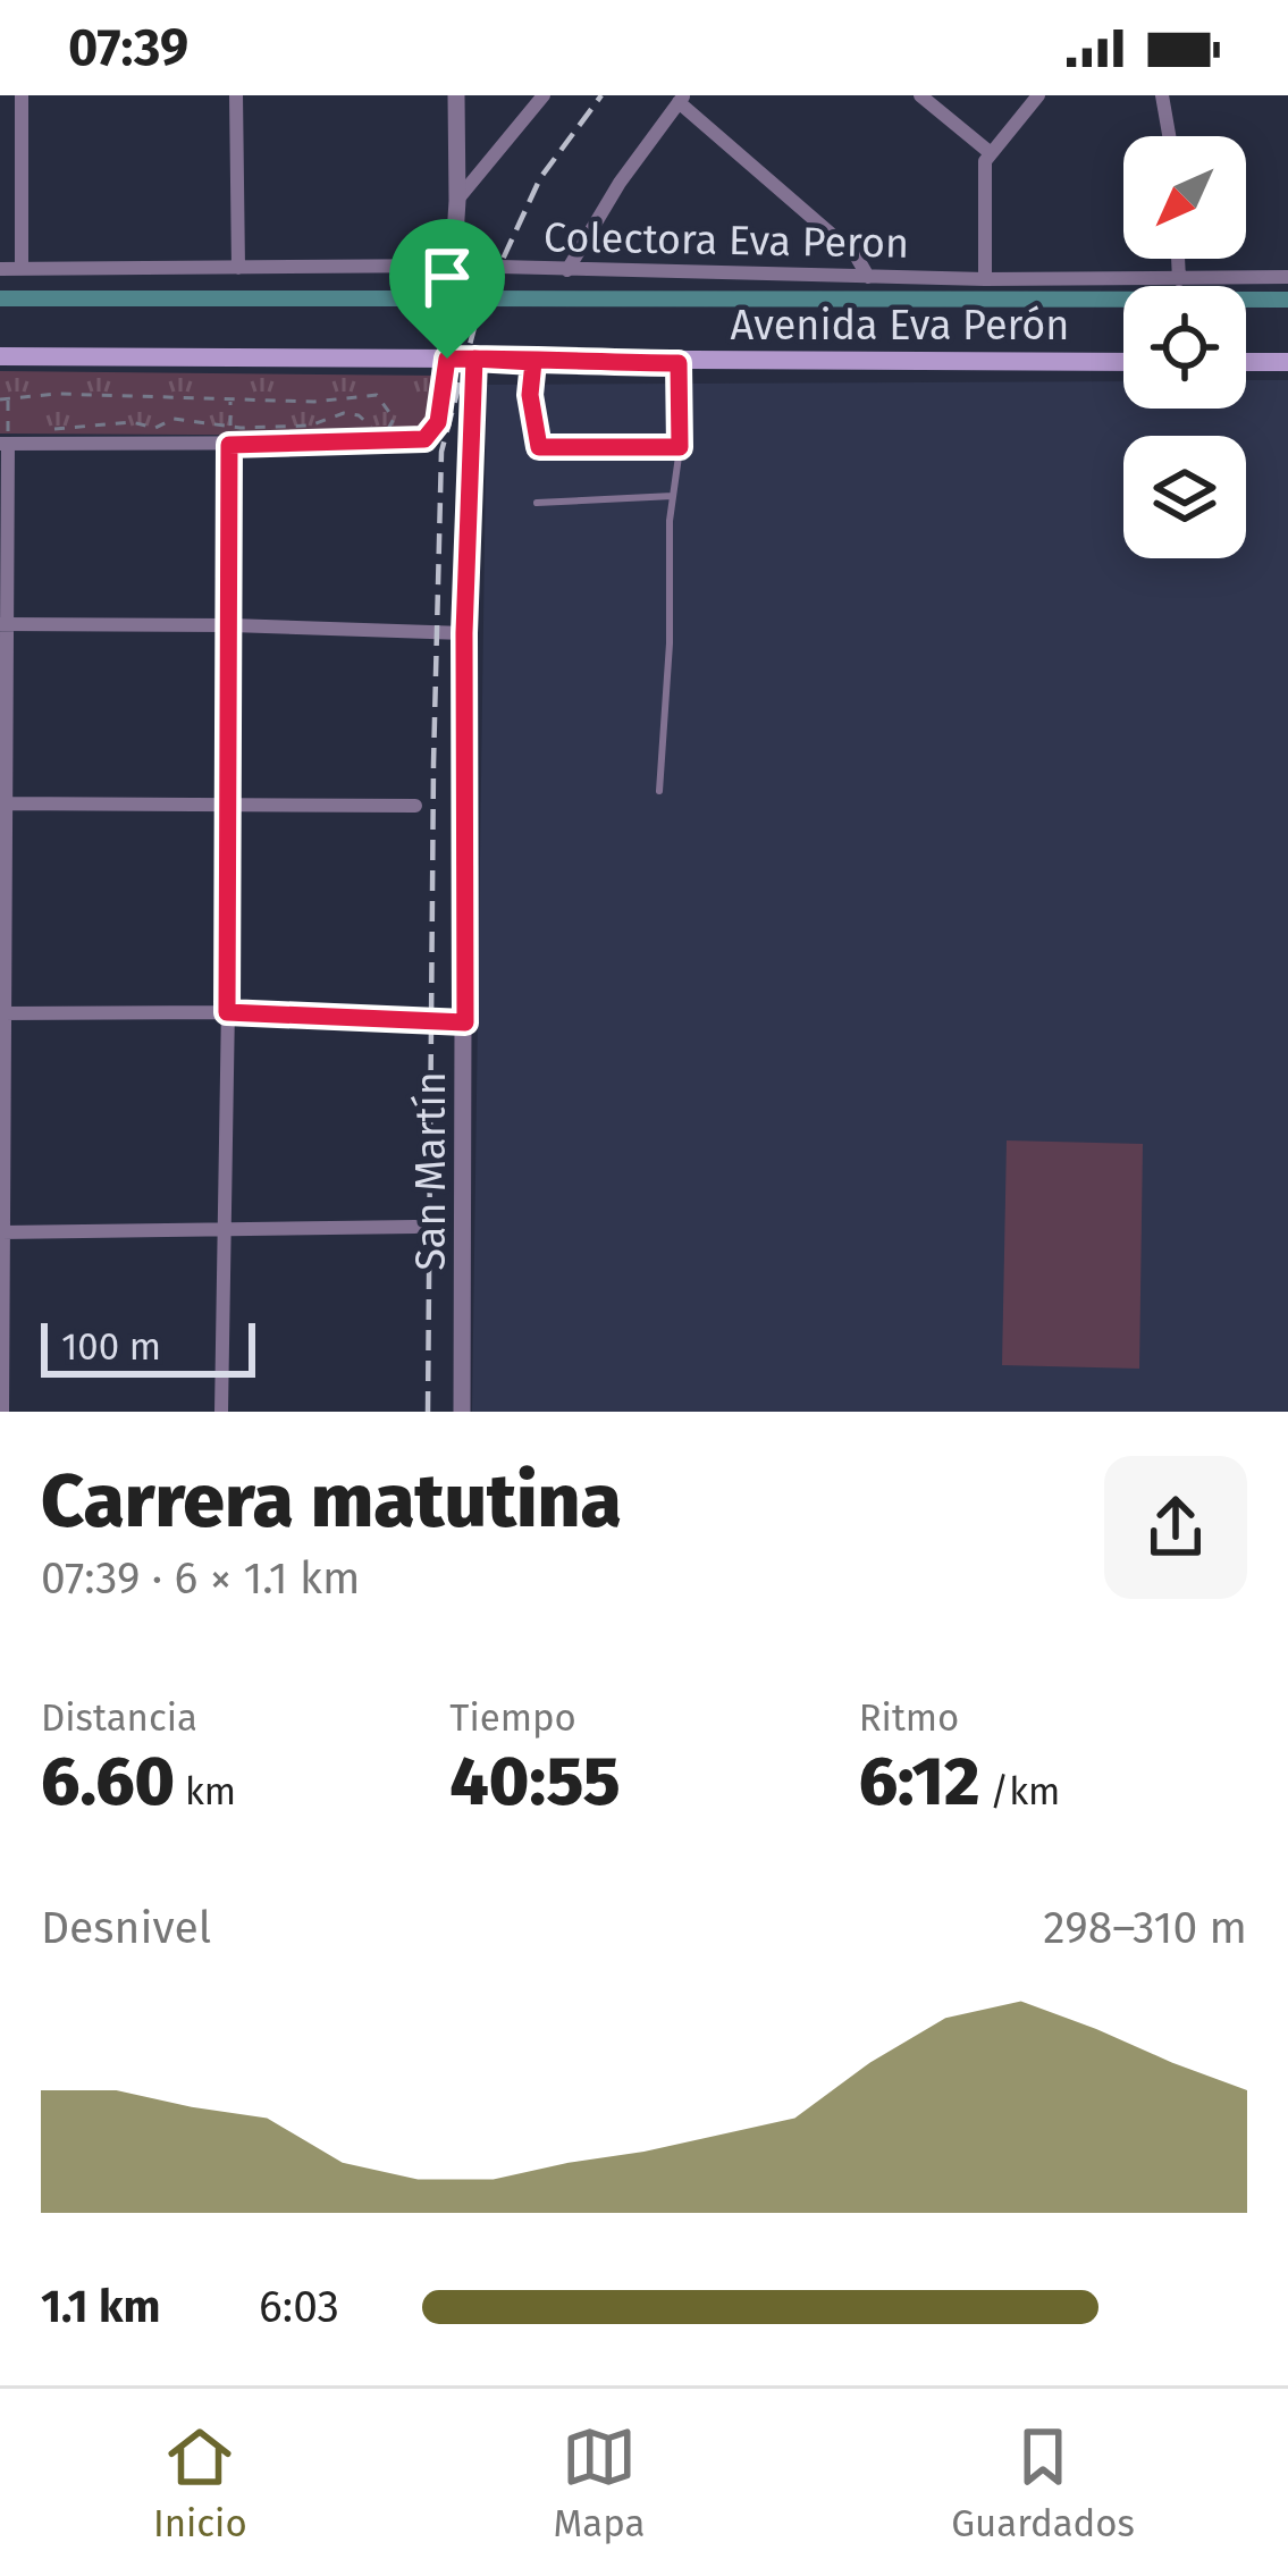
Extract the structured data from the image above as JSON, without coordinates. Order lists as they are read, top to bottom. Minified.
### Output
{"streets":{"main road":["Avenida Eva Perón"],"street":["Colectora Eva Peron","San Martín"]},"crossings":[["Avenida Eva Perón","San Martín"]],"scale_bar":"100 m","north":"bottom left","page":{"status":"07:39","scale":"100 m","heading":["Carrera matutina","07:39 · 6 × 1.1 km"],"stats":[["Distancia","6.60 km"],["Tiempo","40:55"],["Ritmo","6:12 /km"]],"chart":["Desnivel","298–310 m"],"list":[{"name":"1.1 km","note":"6:03"}],"tabs":["Inicio","Mapa","Guardados"]}}
